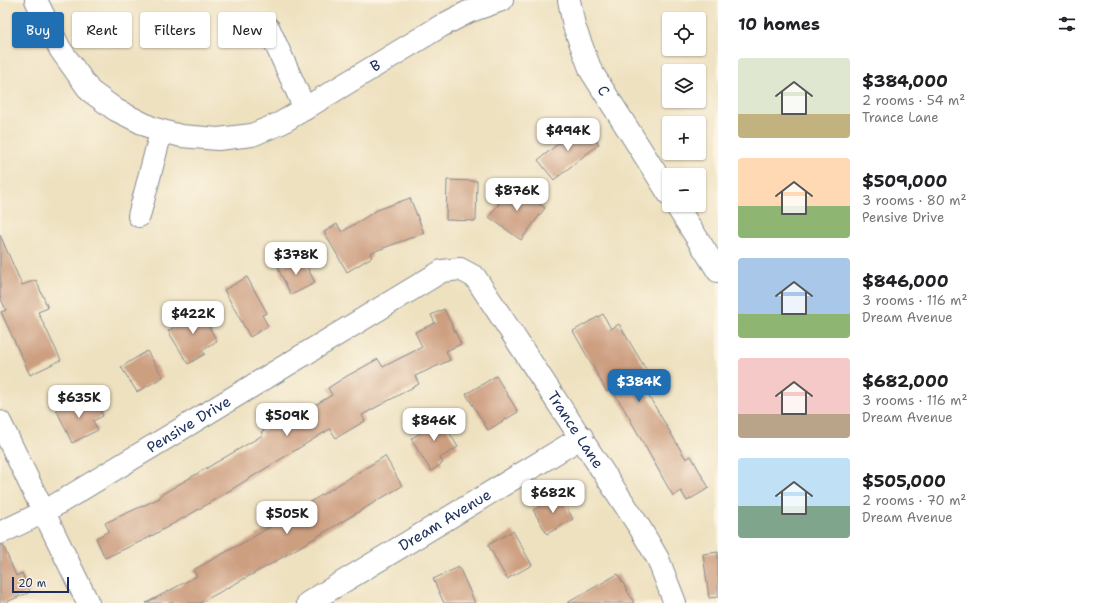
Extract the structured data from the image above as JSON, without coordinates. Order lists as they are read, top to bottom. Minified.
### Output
{"streets":{"street":["B","C","Pensive Drive","Trance Lane","Dream Avenue"]},"crossings":[["Pensive Drive","Trance Lane"],["Trance Lane","Dream Avenue"]],"scale_bar":"20 m","page":{"heading":"10 homes","map_buttons":["+","−"],"chip":["Buy","Rent","Filters","New"],"list":[{"name":"$384,000","note":"2 rooms · 54 m² · Trance Lane"},{"name":"$509,000","note":"3 rooms · 80 m² · Pensive Drive"},{"name":"$846,000","note":"3 rooms · 116 m² · Dream Avenue"},{"name":"$682,000","note":"3 rooms · 116 m² · Dream Avenue"},{"name":"$505,000","note":"2 rooms · 70 m² · Dream Avenue"}],"price":["$494K","$876K","$378K","$422K","$384K","$635K","$509K","$846K","$682K","$505K"],"scale":"20 m"}}
